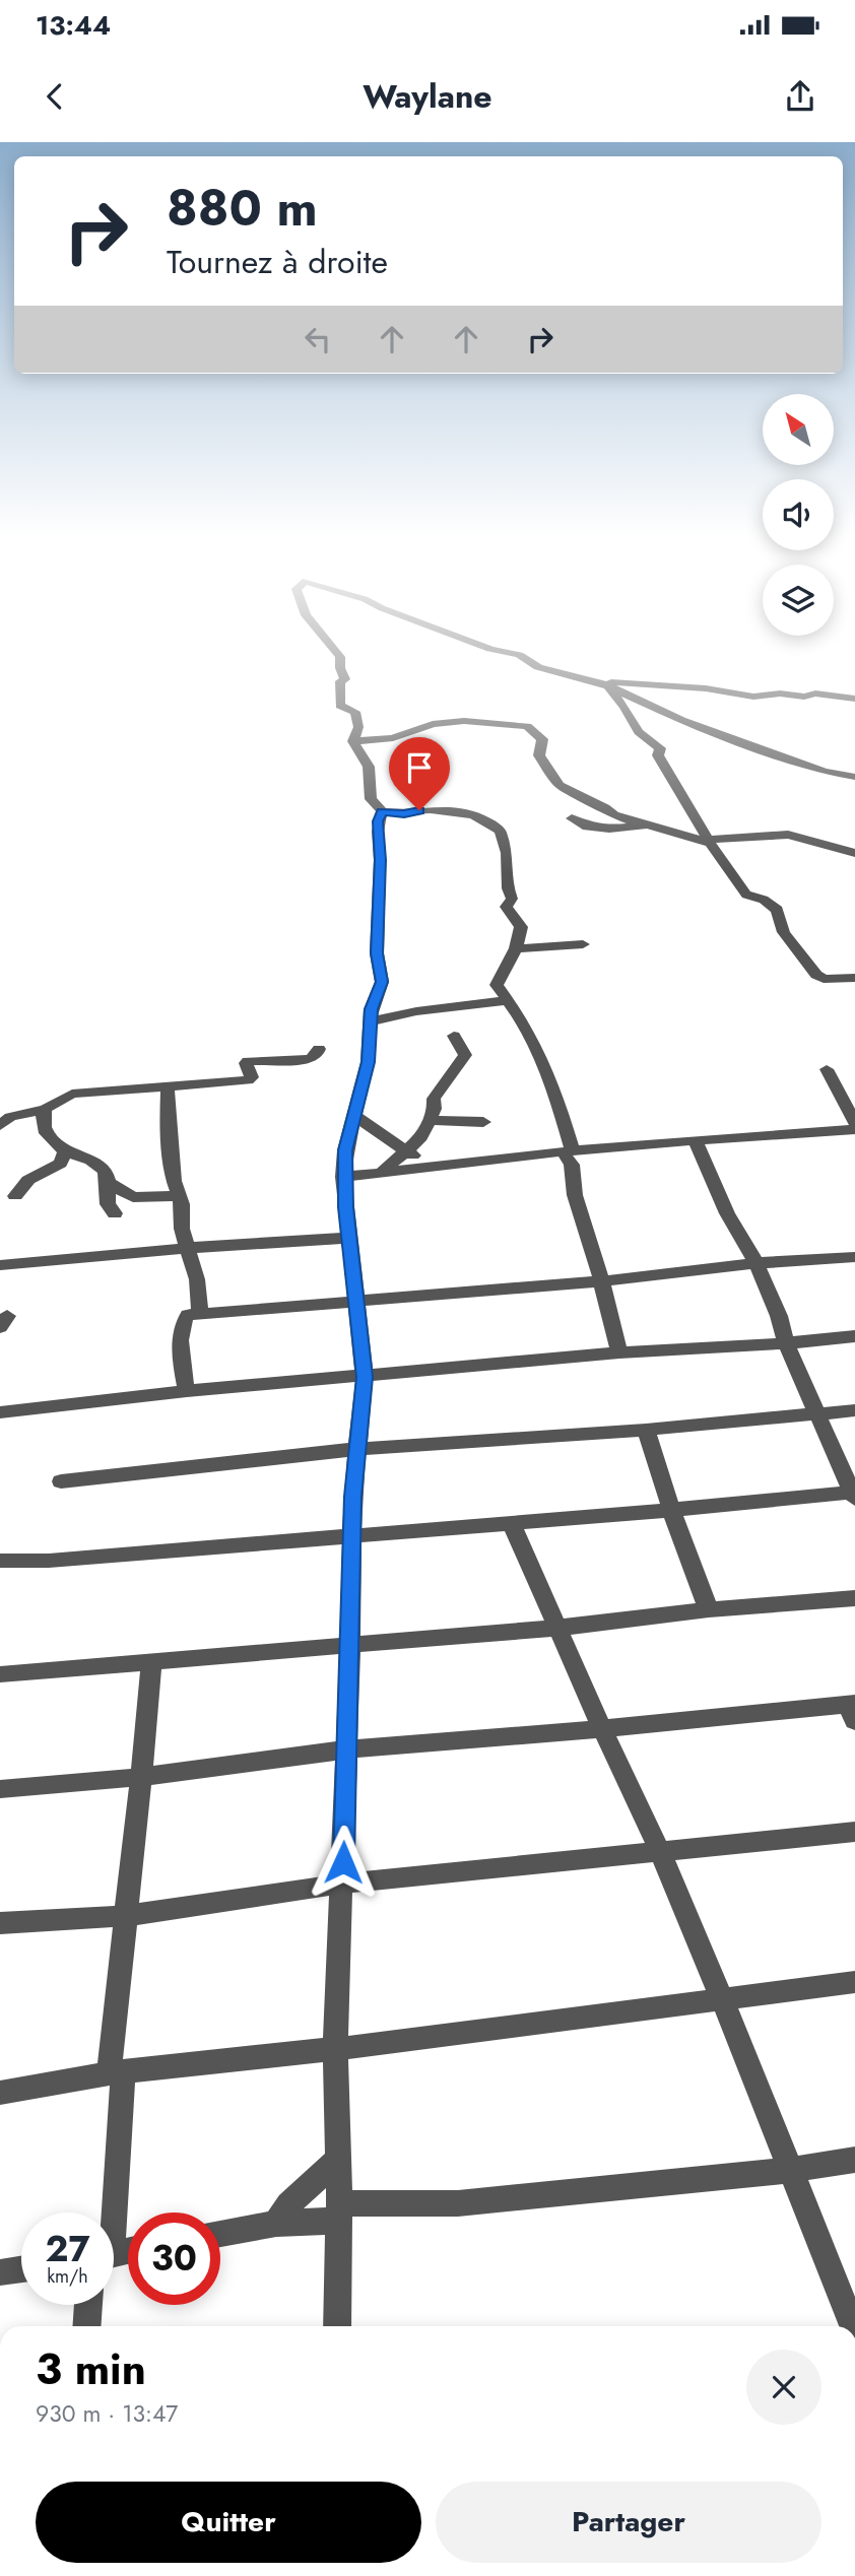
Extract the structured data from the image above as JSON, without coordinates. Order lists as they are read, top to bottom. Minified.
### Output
{"north":"top left","page":{"status":"13:44","header":"Waylane","turn":["880 m","Tournez à droite"],"speed":"27 km/h","limit":"30","heading":["3 min","930 m · 13:47"],"buttons":["Quitter","Partager"]}}
